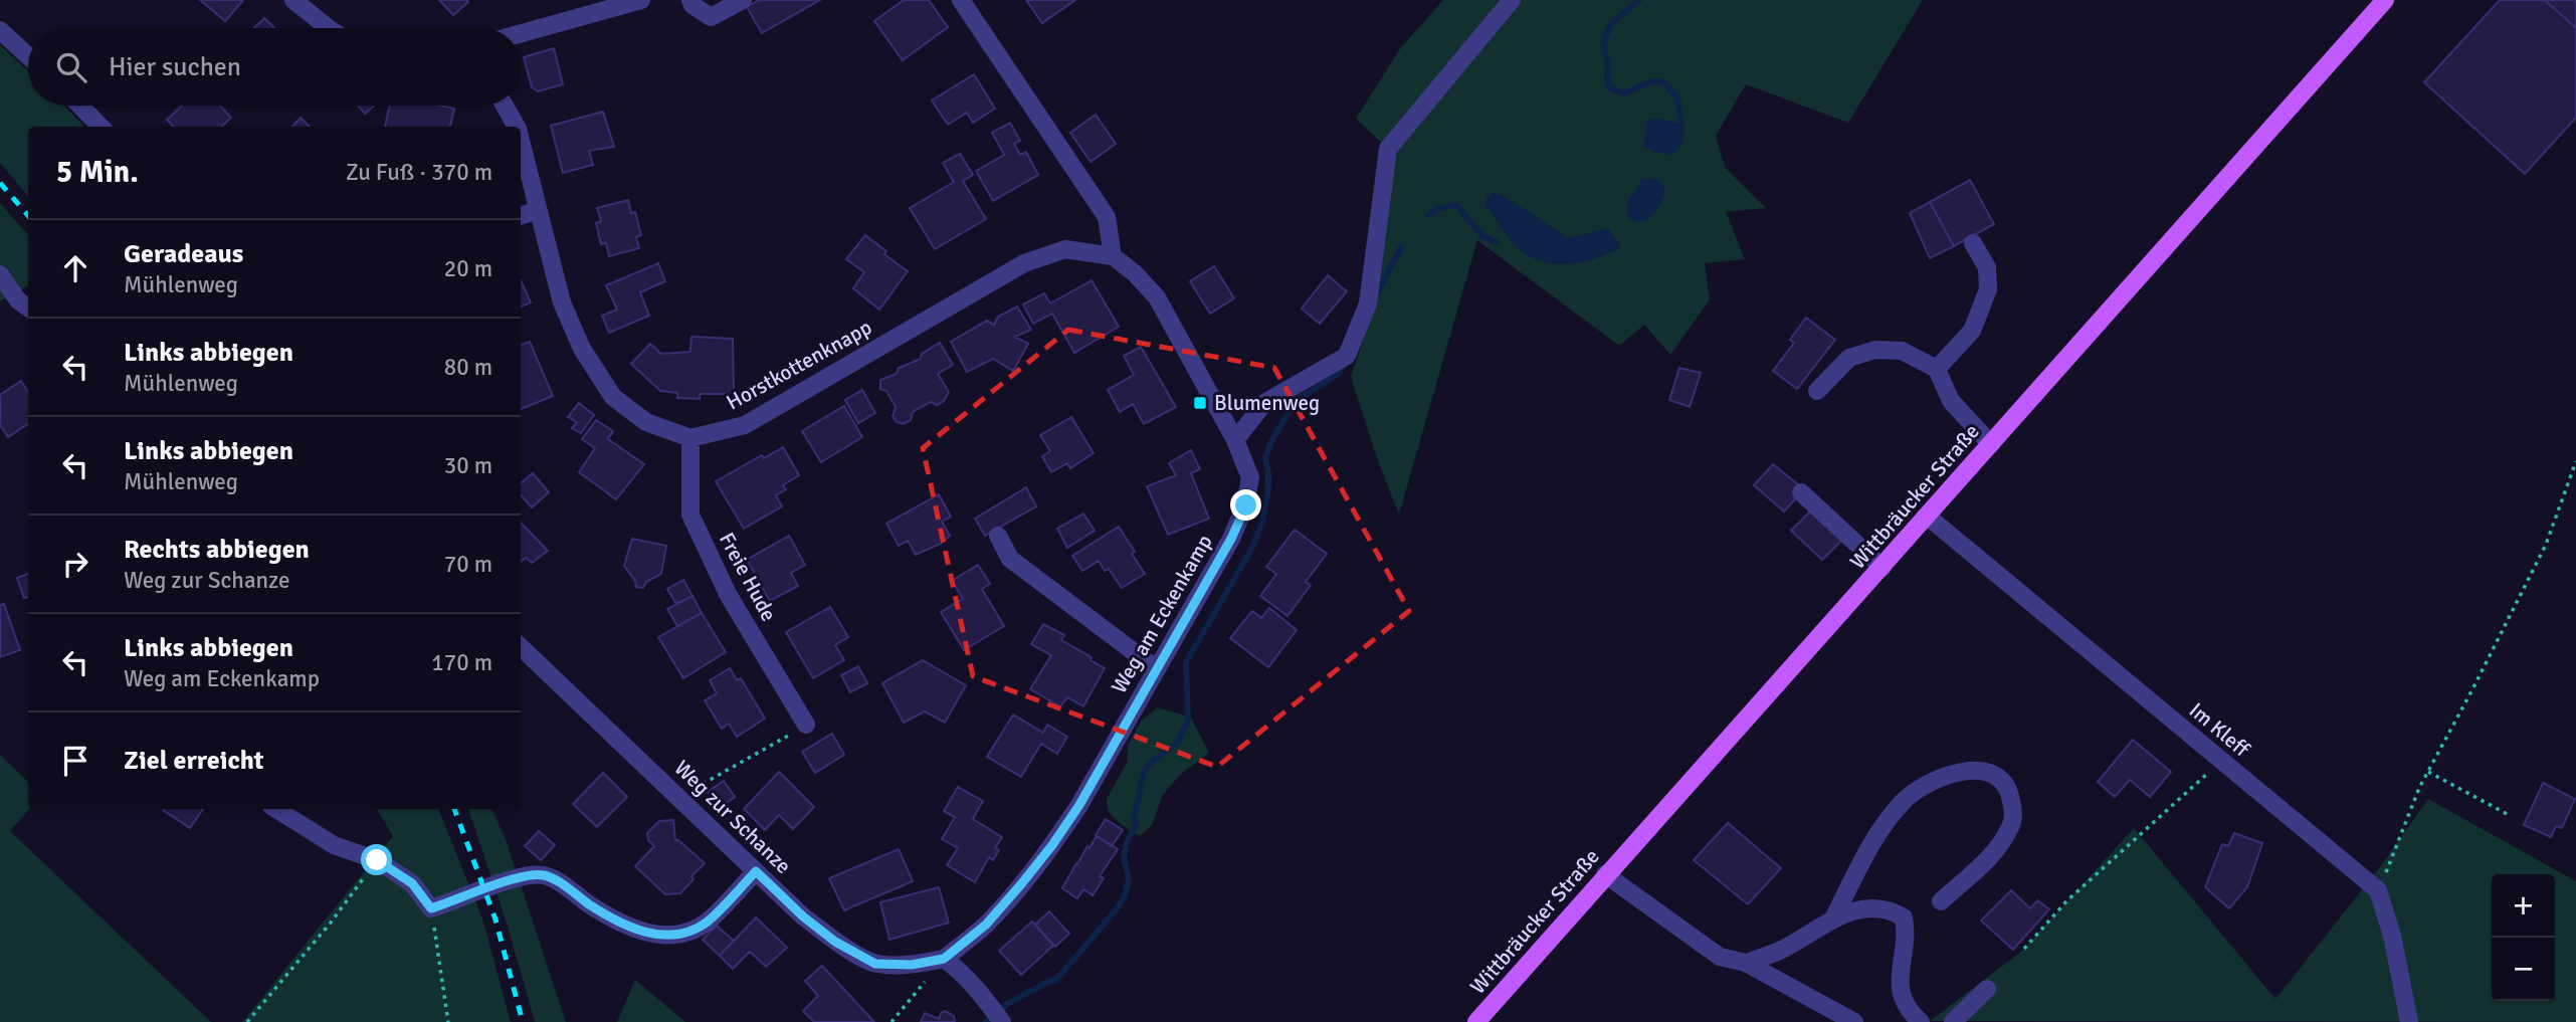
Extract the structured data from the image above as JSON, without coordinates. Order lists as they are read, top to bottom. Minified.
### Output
{"streets":{"main road":["Wittbräucker Straße"],"street":["Horstkottenknapp","Freie Hude","Weg am Eckenkamp","Im Kleff","Weg zur Schanze"]},"crossings":[["Horstkottenknapp","Freie Hude"],["Wittbräucker Straße","Im Kleff"],["Weg am Eckenkamp","Weg zur Schanze"]],"places":{"transit":["Blumenweg"]},"page":{"search":"Hier suchen","heading":["5 Min.","Zu Fuß · 370 m"],"list":[["Geradeaus","Mühlenweg","20 m"],["Links abbiegen","Mühlenweg","80 m"],["Links abbiegen","Mühlenweg","30 m"],["Rechts abbiegen","Weg zur Schanze","70 m"],["Links abbiegen","Weg am Eckenkamp","170 m"],"Ziel erreicht"],"map_buttons":["+","−"]}}
